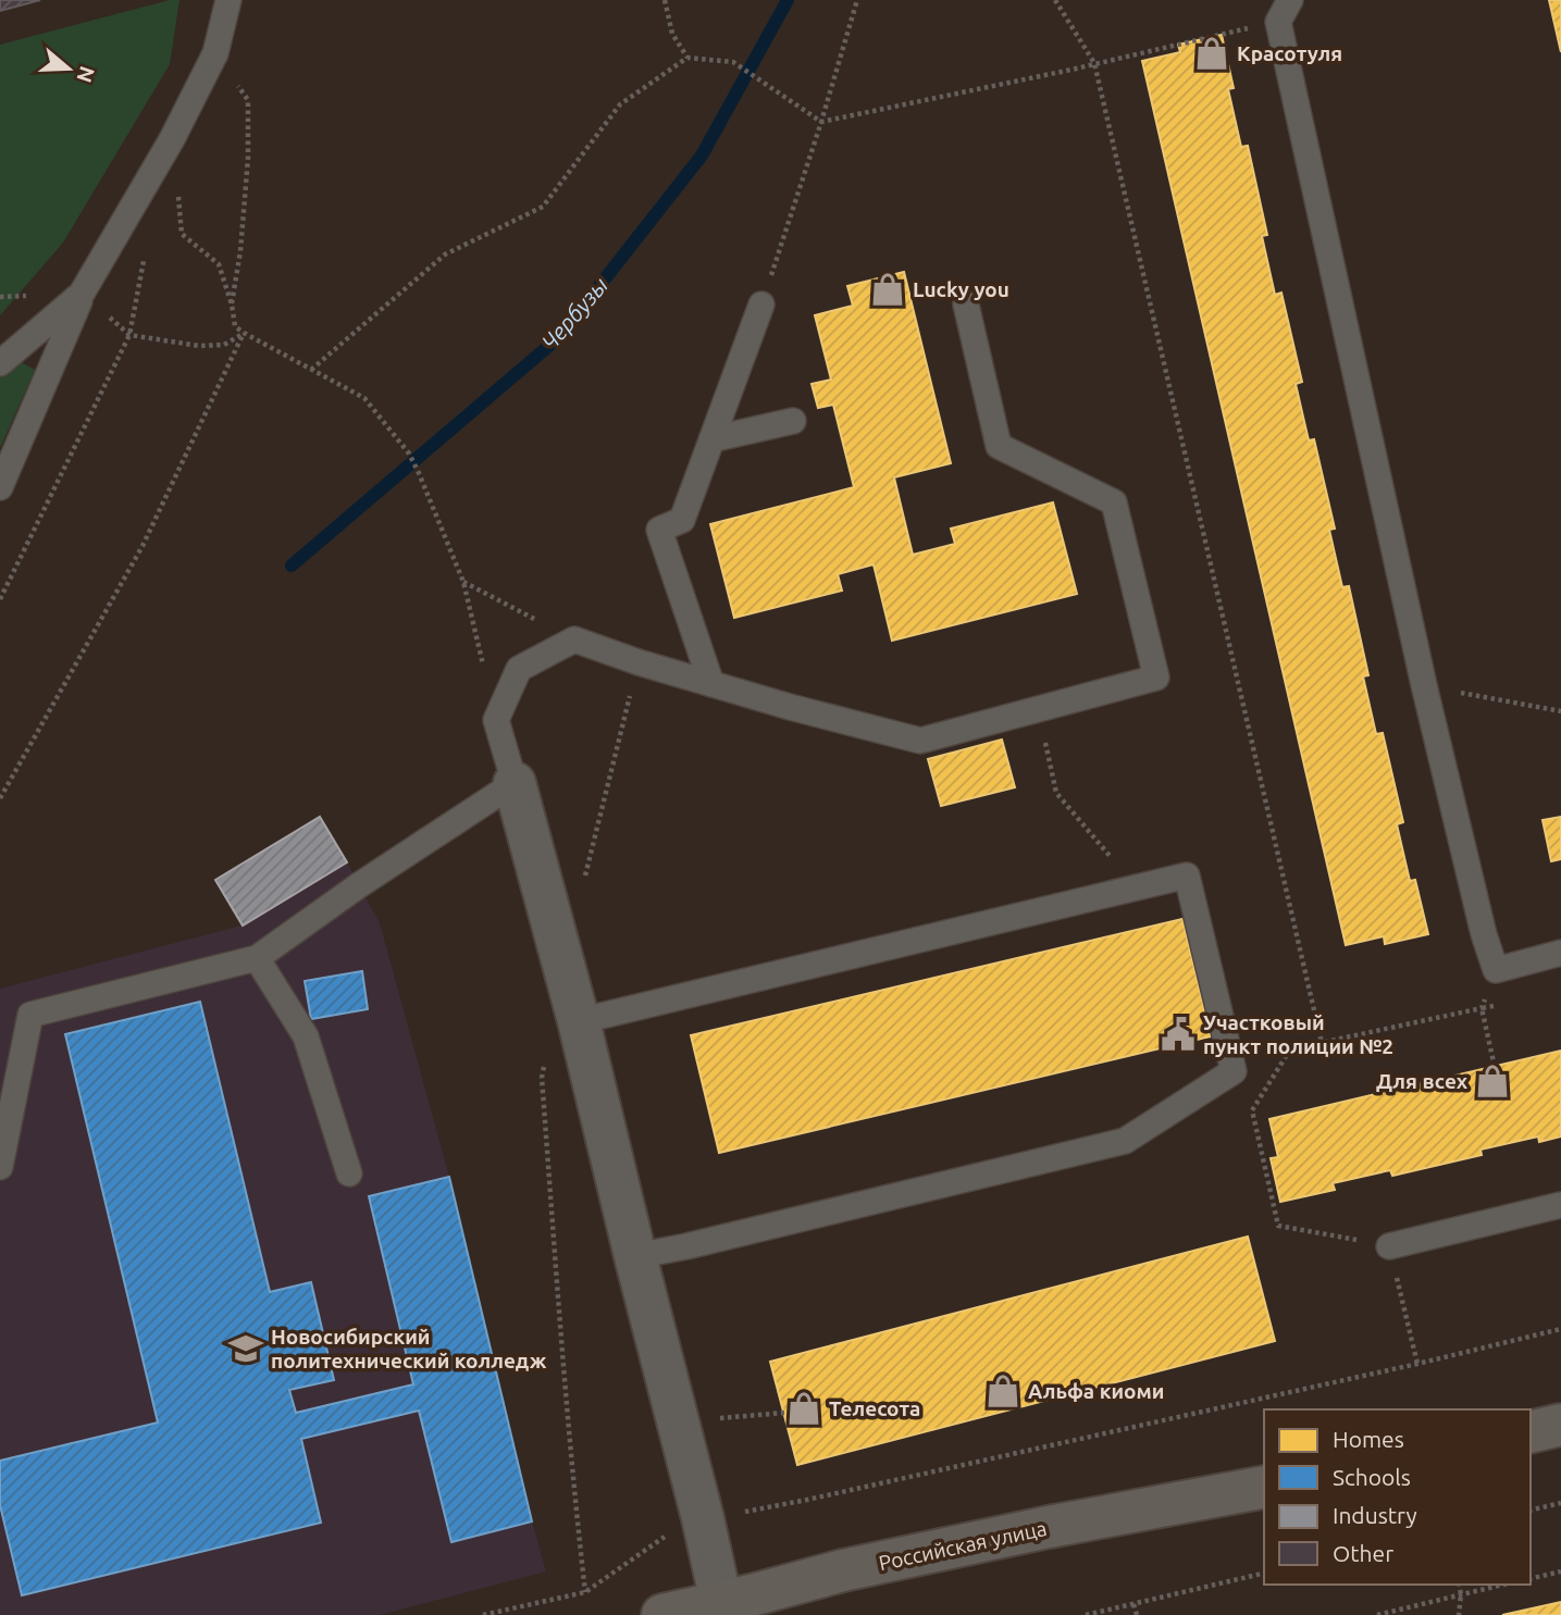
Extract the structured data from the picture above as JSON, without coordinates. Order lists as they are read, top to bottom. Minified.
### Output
{"streets":{"main road":["Российская улица"]},"water":["Чербузы"],"places":{"shop":["Красотуля","Lucky you","Для всех","Альфа киоми","Телесота"],"public building":["Участковый пункт полиции №2"],"school or university":["Новосибирский политехнический колледж"]},"legend":["Homes","Schools","Industry","Other"],"north":"right"}
